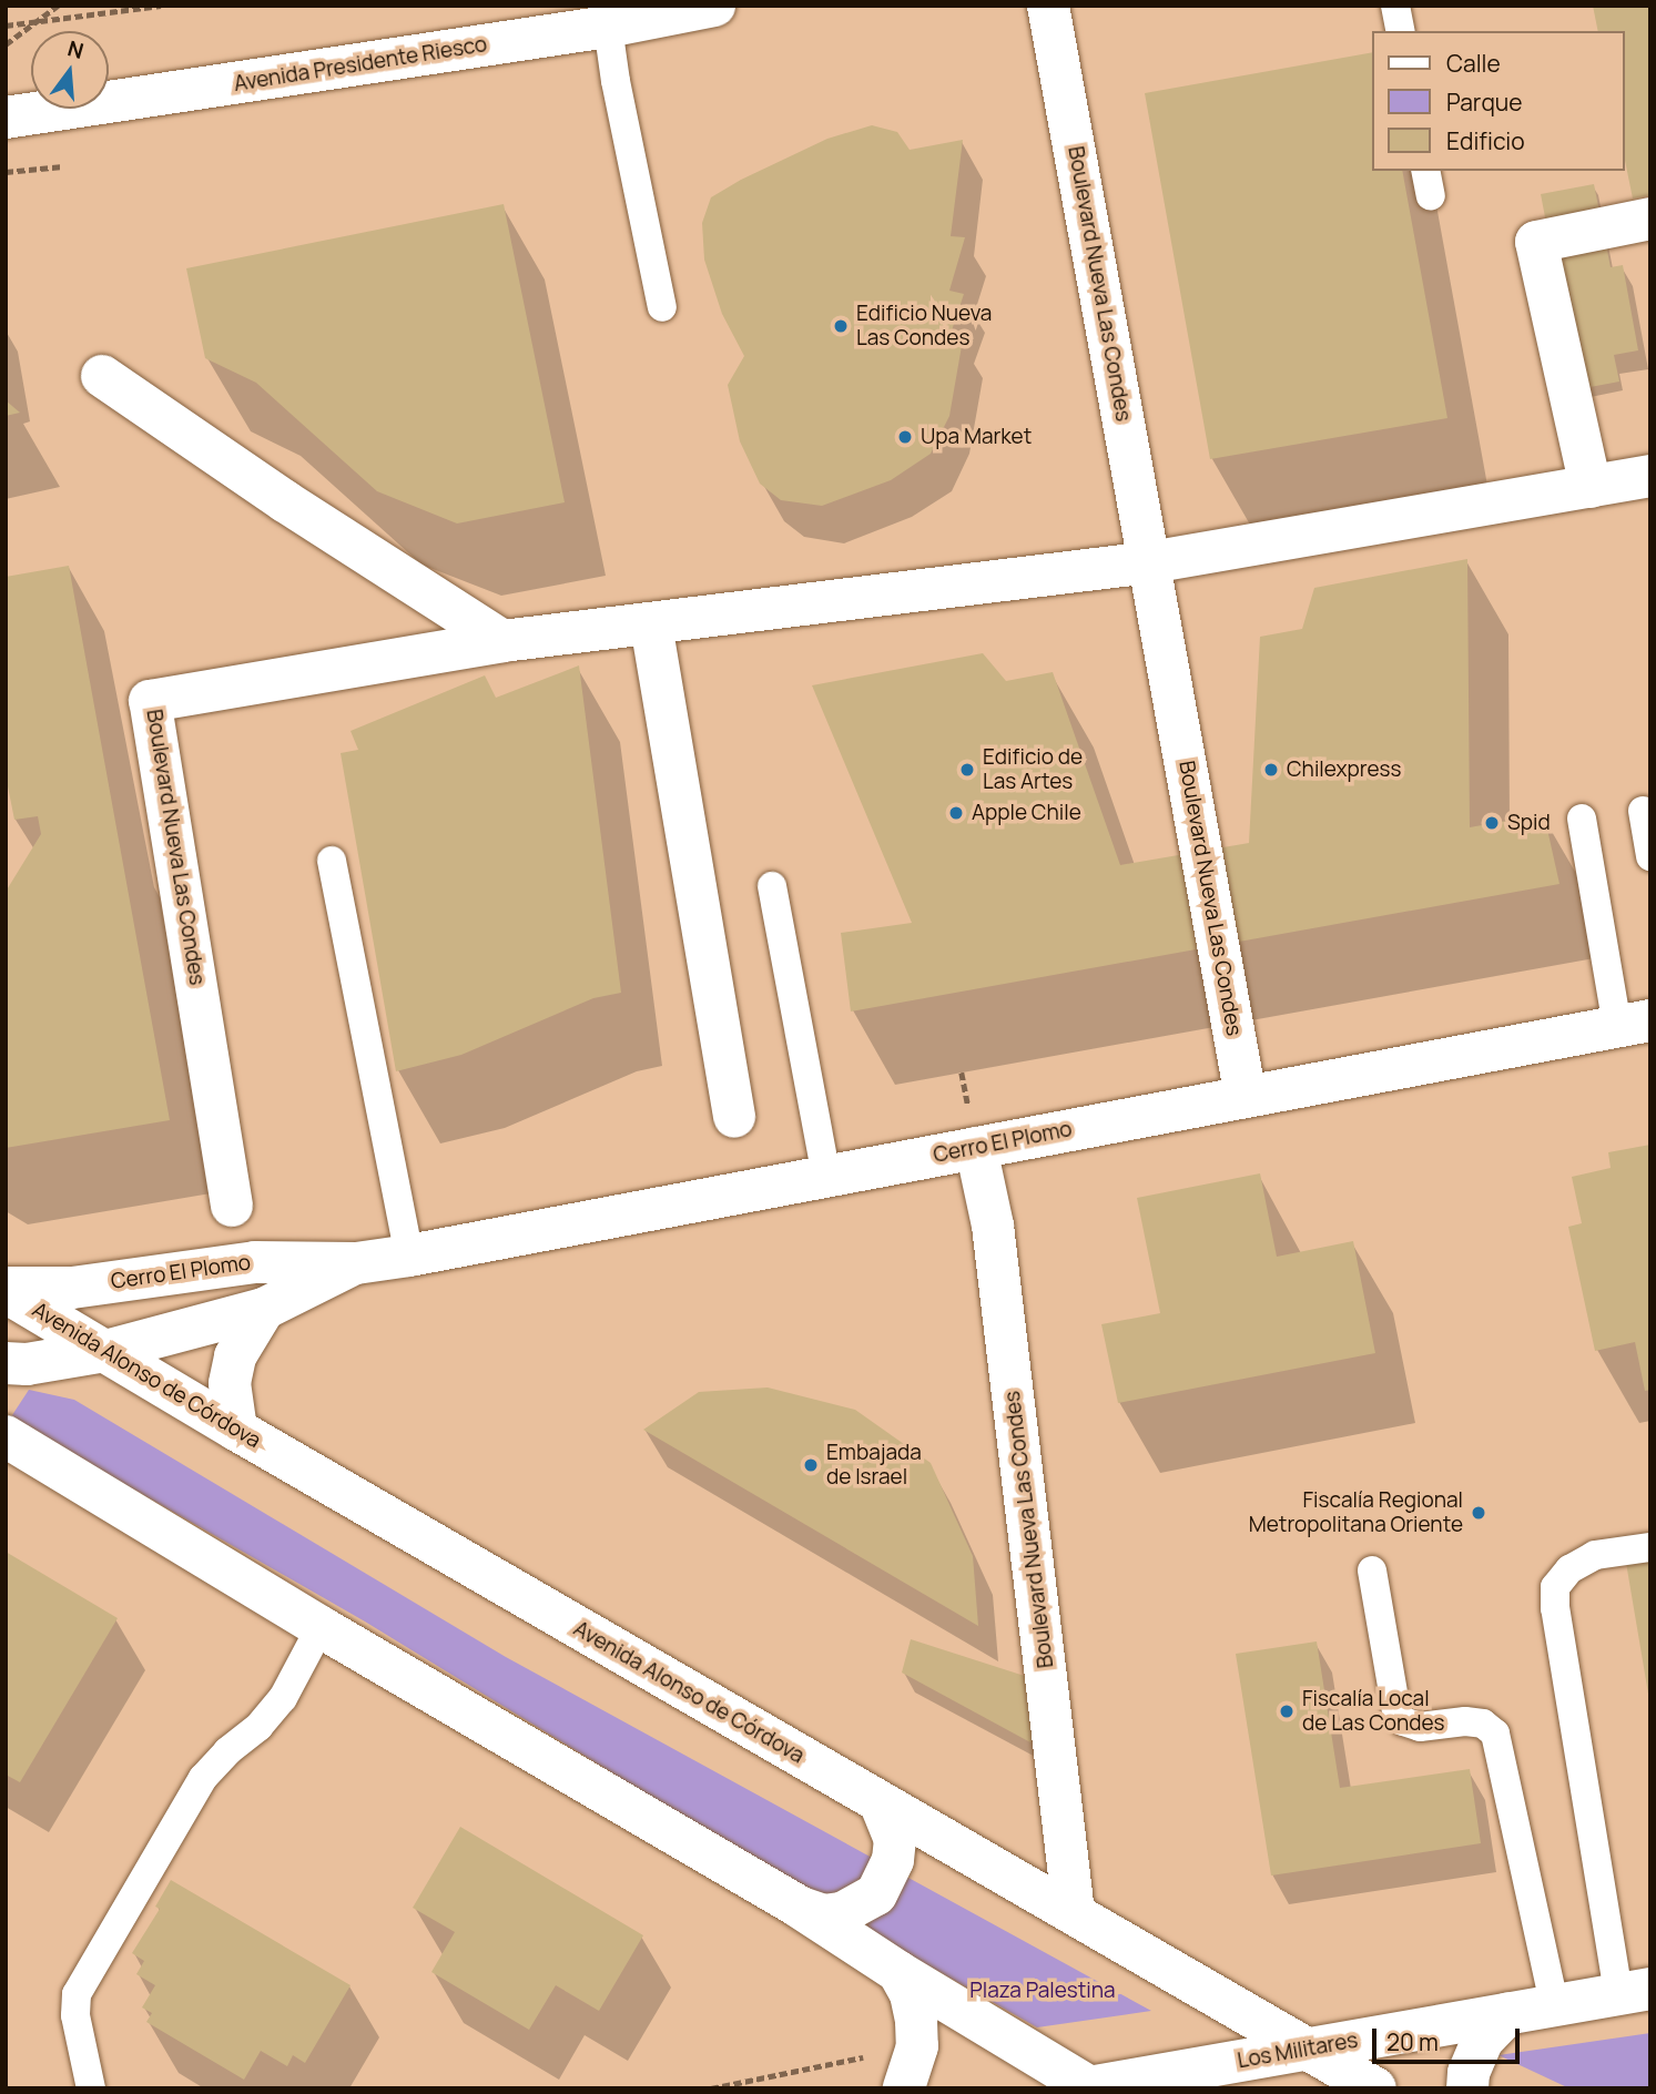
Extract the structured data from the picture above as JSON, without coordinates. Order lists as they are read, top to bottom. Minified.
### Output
{"streets":{"street":["Avenida Presidente Riesco","Boulevard Nueva Las Condes","Cerro El Plomo","Avenida Alonso de Córdova","Los Militares"]},"crossings":[["Boulevard Nueva Las Condes","Cerro El Plomo"],["Boulevard Nueva Las Condes","Avenida Alonso de Córdova"],["Cerro El Plomo","Avenida Alonso de Córdova"],["Avenida Alonso de Córdova","Los Militares"]],"parks":["Plaza Palestina"],"places":["Edificio Nueva Las Condes","Upa Market","Edificio de Las Artes","Chilexpress","Apple Chile","Spid","Embajada de Israel","Fiscalía Regional Metropolitana Oriente","Fiscalía Local de Las Condes"],"legend":["Calle","Parque","Edificio"],"scale_bar":"20 m","north":"top"}
